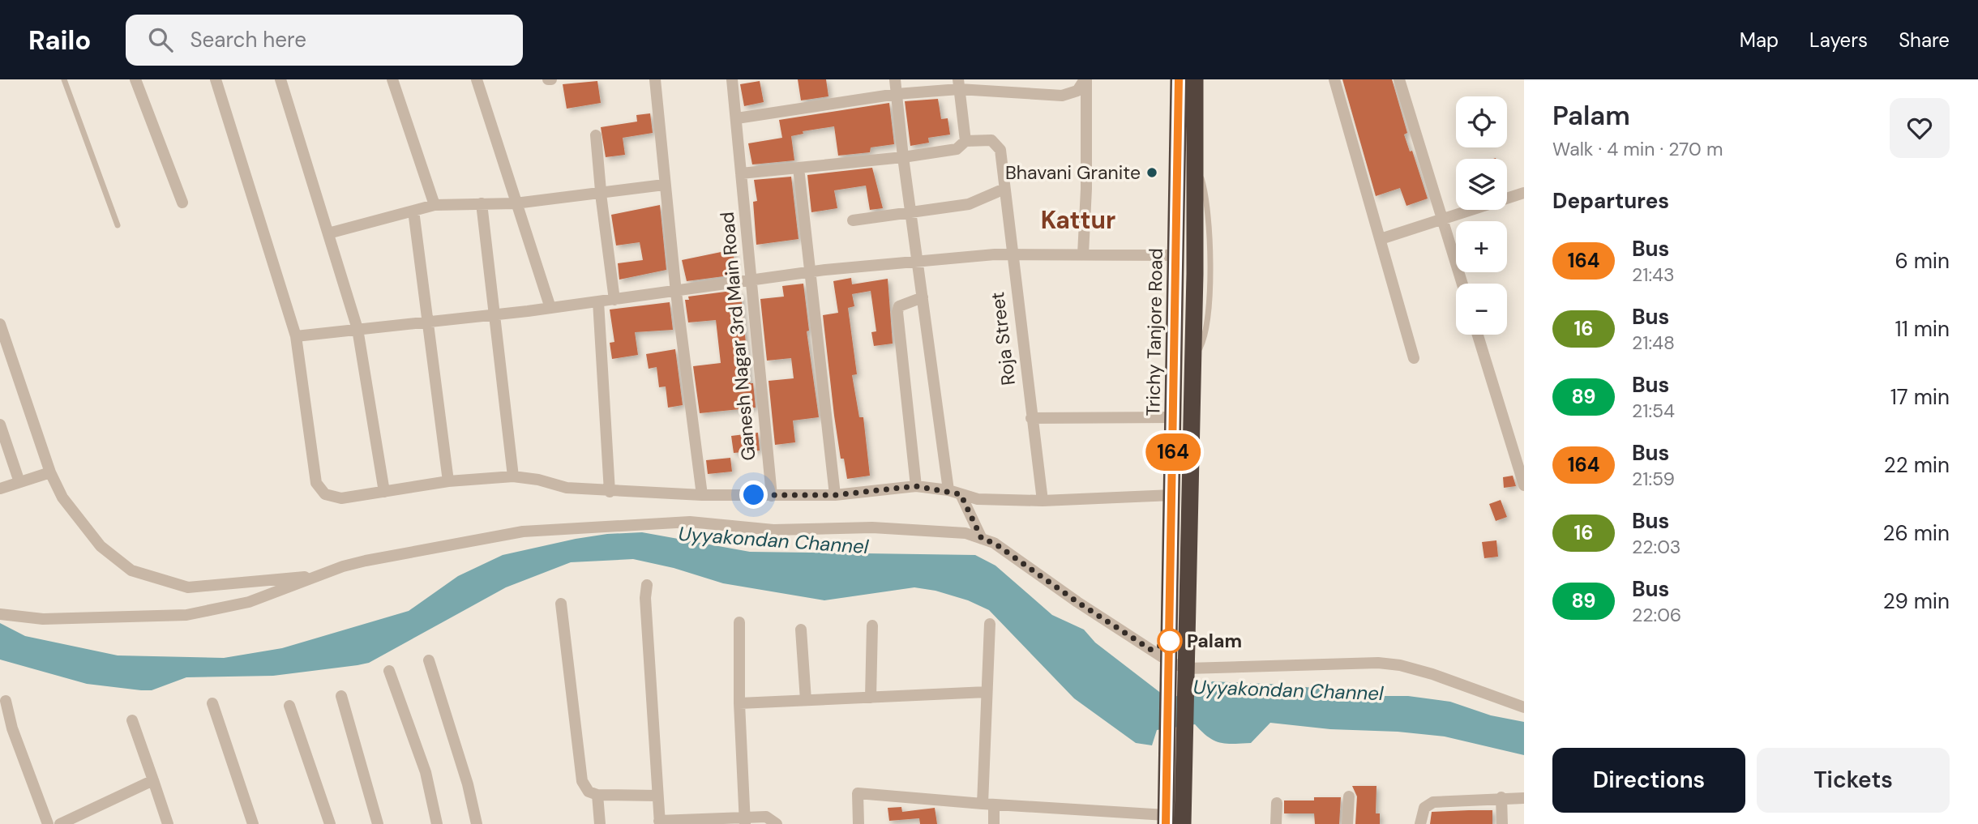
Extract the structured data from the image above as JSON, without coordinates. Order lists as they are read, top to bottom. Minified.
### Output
{"streets":{"highway":["Trichy Tanjore Road"],"street":["Ganesh Nagar 3rd Main Road","Roja Street"]},"districts":["Kattur"],"water":["Uyyakondan Channel"],"places":["Bhavani Granite","Palam"],"lines":["bus line 164"],"page":{"header":"Railo","search":"Search here","nav":["Map","Layers","Share"],"on_map":"164","heading":[["Palam","Walk · 4 min · 270 m"],"Departures"],"map_buttons":["+","−"],"list":[{"mark":"164","name":"Bus","note":"21:43","value":"6 min"},{"mark":"16","name":"Bus","note":"21:48","value":"11 min"},{"mark":"89","name":"Bus","note":"21:54","value":"17 min"},{"mark":"164","name":"Bus","note":"21:59","value":"22 min"},{"mark":"16","name":"Bus","note":"22:03","value":"26 min"},{"mark":"89","name":"Bus","note":"22:06","value":"29 min"}],"buttons":["Directions","Tickets"]}}
